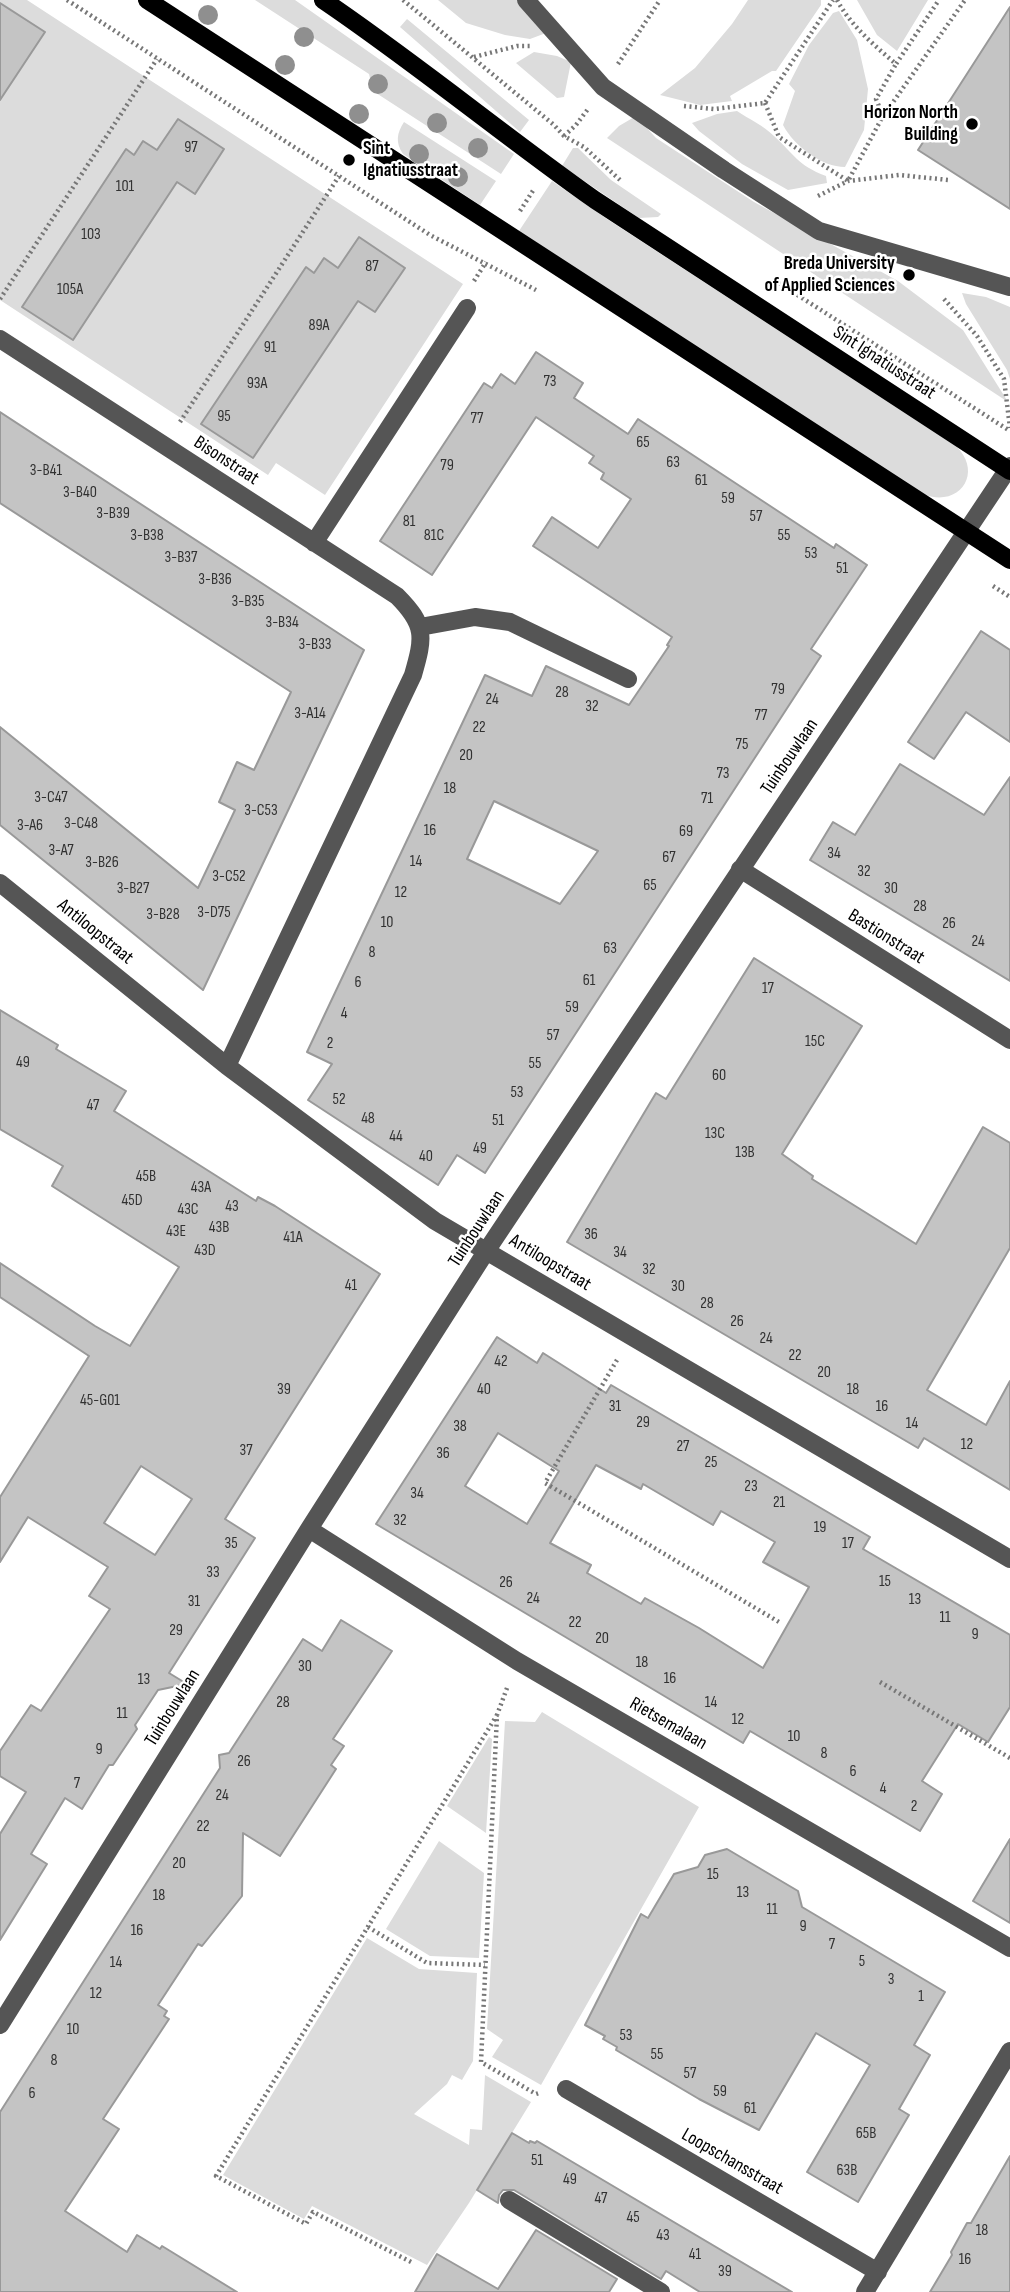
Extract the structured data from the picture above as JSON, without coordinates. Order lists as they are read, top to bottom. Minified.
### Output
{"streets":{"main road":["Sint Ignatiusstraat"],"street":["Bisonstraat","Tuinbouwlaan","Antiloopstraat","Bastionstraat","Rietsemalaan","Loopschansstraat"]},"crossings":[["Sint Ignatiusstraat","Tuinbouwlaan"],["Tuinbouwlaan","Antiloopstraat"],["Tuinbouwlaan","Bastionstraat"],["Tuinbouwlaan","Rietsemalaan"]],"places":["Horizon North Building","Sint Ignatiusstraat","Breda University of Applied Sciences"],"house_numbers":["97","101","103","87","105A","89A","91","73","93A","95","77","65","63","79","3-B41","61","3-B40","59","3-B39","57","81","3-B38","81C","55","53","3-B37","51","3-B36","3-B35","3-B34","3-B33","79","28","24","32","3-A14","77","22","75","20","73","18","3-C47","71","3-C53","3-C48","3-A6","16","69","3-A7","34","67","14","3-B26","32","3-C52","65","3-B27","30","12","28","3-D75","3-B28","10","26","24","63","8","61","6","17","59","4","57","15C","2","49","55","60","53","52","47","48","51","13C","44","49","13B","40","45B","43A","45D","43","43C","43B","43E","36","41A","43D","34","32","41","30","28","26","24","22","42","20","39","40","18","45-G01","31","16","29","14","38","12","27","37","36","25","23","34","21","32","19","35","17","33","15","26","24","13","31","11","22","29","9","20","18","30","16","13","28","14","11","12","10","9","8","26","6","7","4","24","2","22","20","15","13","18","11","9","16","7","5","14","3","12","1","10","53","55","8","57","59","6","61","65B","51","63B","49","47","45","18","43","41","16","39"]}
